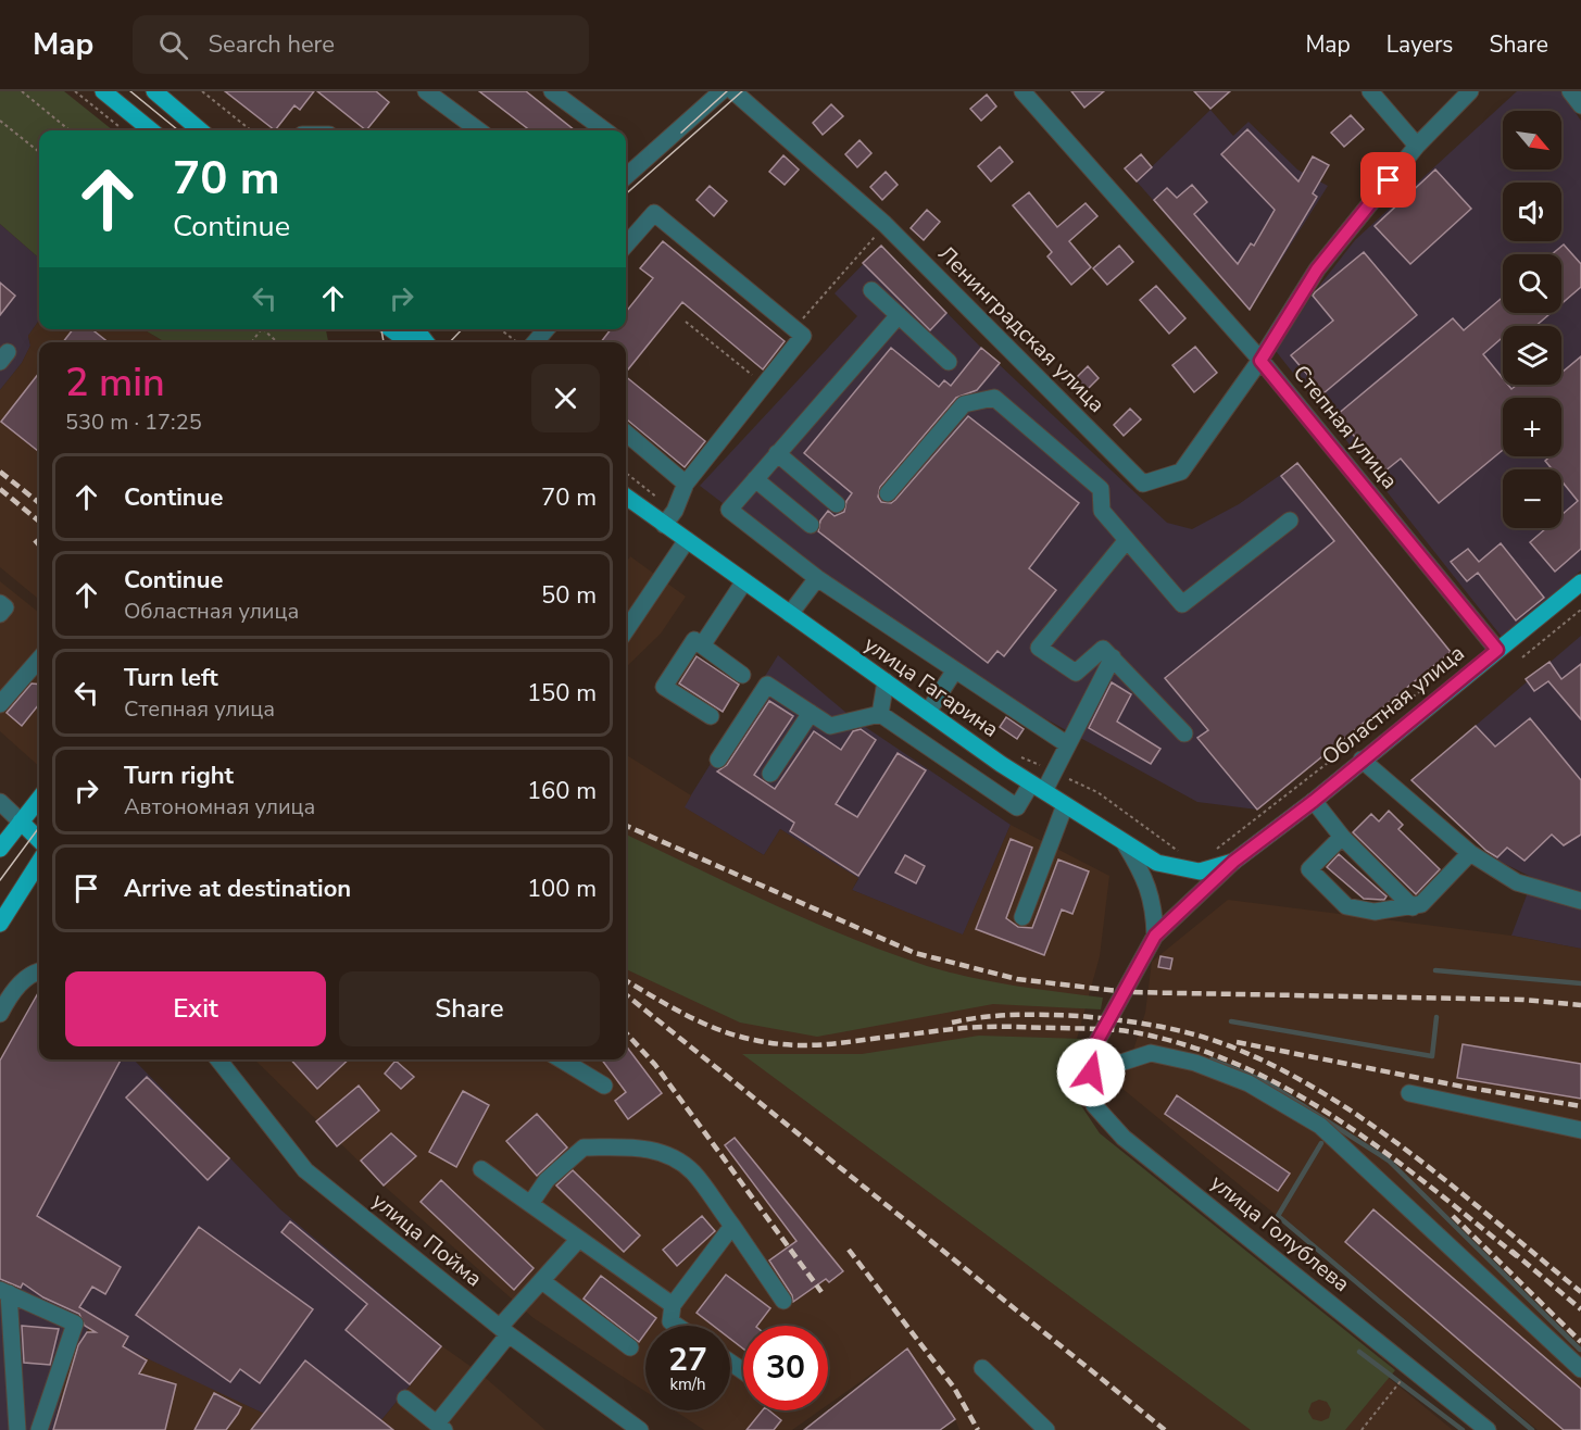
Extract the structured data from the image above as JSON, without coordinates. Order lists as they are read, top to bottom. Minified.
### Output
{"streets":{"main road":["улица Гагарина","Областная улица"],"street":["Ленинградская улица","Степная улица","улица Голублева","улица Пойма"]},"crossings":[["Ленинградская улица","Степная улица"],["Степная улица","Областная улица"],["улица Гагарина","Областная улица"]],"north":"bottom right","page":{"header":"Map","search":"Search here","nav":["Map","Layers","Share"],"map_buttons":["+","−"],"turn":["70 m","Continue"],"heading":["2 min","530 m · 17:25"],"list":[{"name":"Continue","value":"70 m"},{"name":"Continue","note":"Областная улица","value":"50 m"},{"name":"Turn left","note":"Степная улица","value":"150 m"},{"name":"Turn right","note":"Автономная улица","value":"160 m"},{"name":"Arrive at destination","value":"100 m"}],"buttons":["Exit","Share"],"speed":"27 km/h","limit":"30"}}
